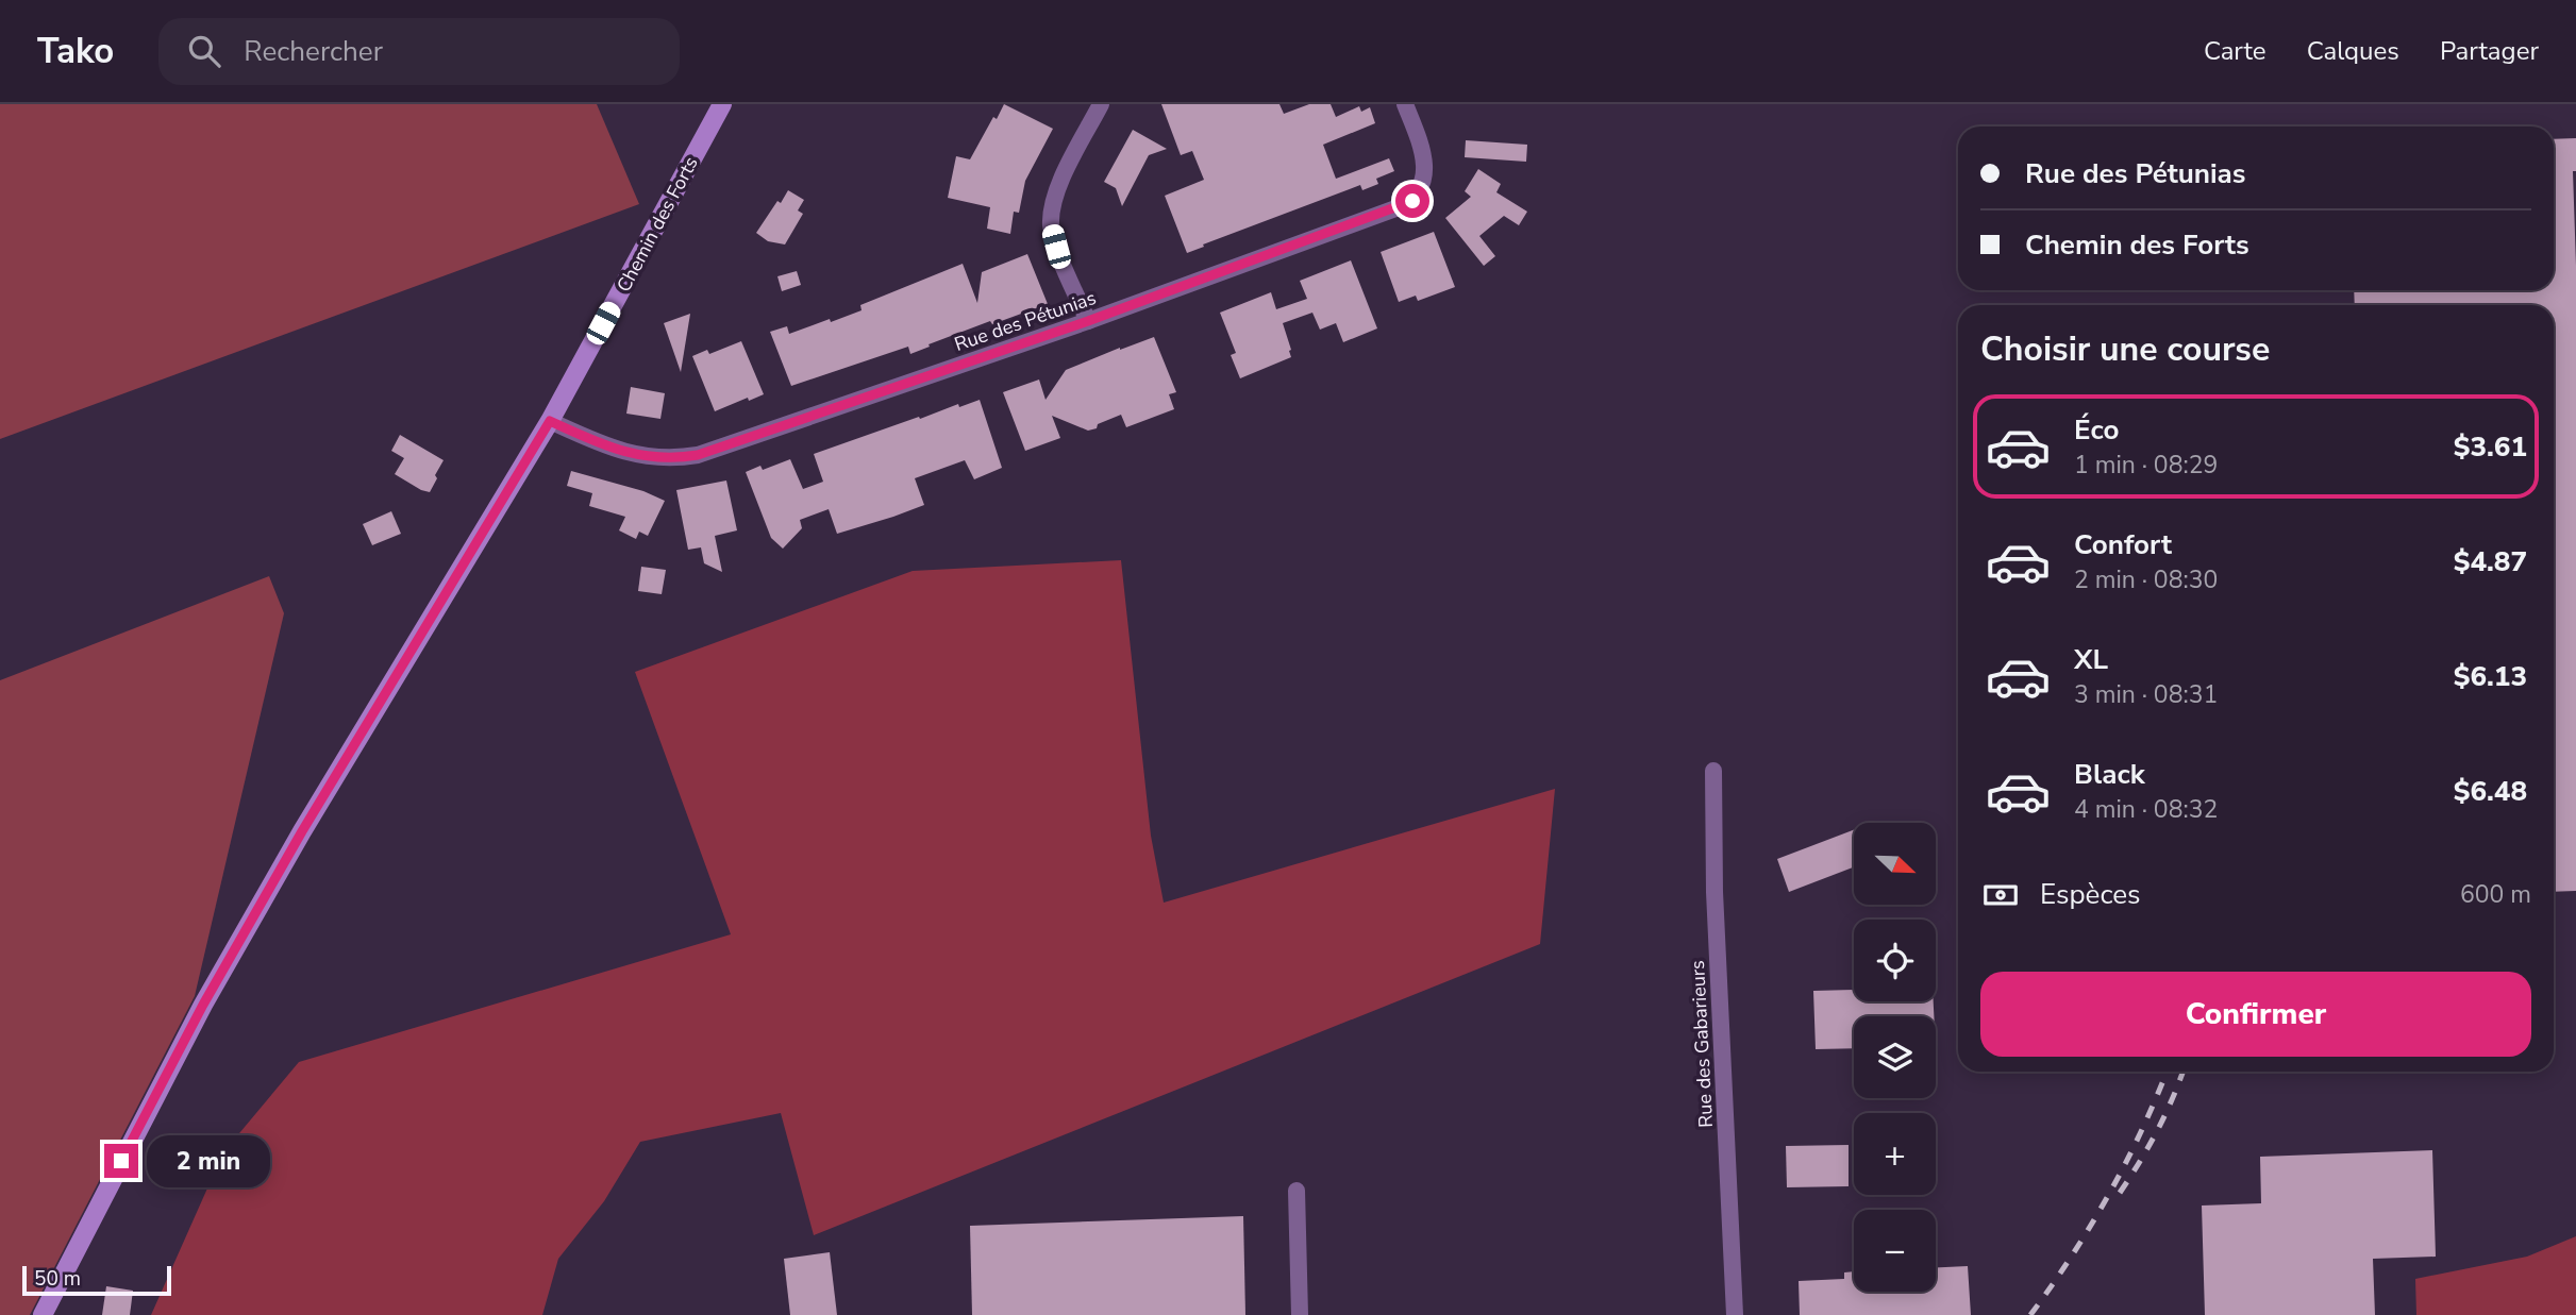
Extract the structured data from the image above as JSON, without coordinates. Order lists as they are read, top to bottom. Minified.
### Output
{"streets":{"street":["Chemin des Forts","Rue des Pétunias","Rue des Gabarieurs"]},"crossings":[["Chemin des Forts","Rue des Pétunias"]],"scale_bar":"50 m","north":"bottom right","page":{"header":"Tako","search":"Rechercher","nav":["Carte","Calques","Partager"],"banner":["Rue des Pétunias","Chemin des Forts"],"heading":"Choisir une course","list":[{"name":"Éco","note":"1 min · 08:29","value":"$3.61"},{"name":"Confort","note":"2 min · 08:30","value":"$4.87"},{"name":"XL","note":"3 min · 08:31","value":"$6.13"},{"name":"Black","note":"4 min · 08:32","value":"$6.48"}],"map_buttons":["+","−"],"pay":["Espèces","600 m"],"buttons":"Confirmer","bubble":"2 min","scale":"50 m"}}
